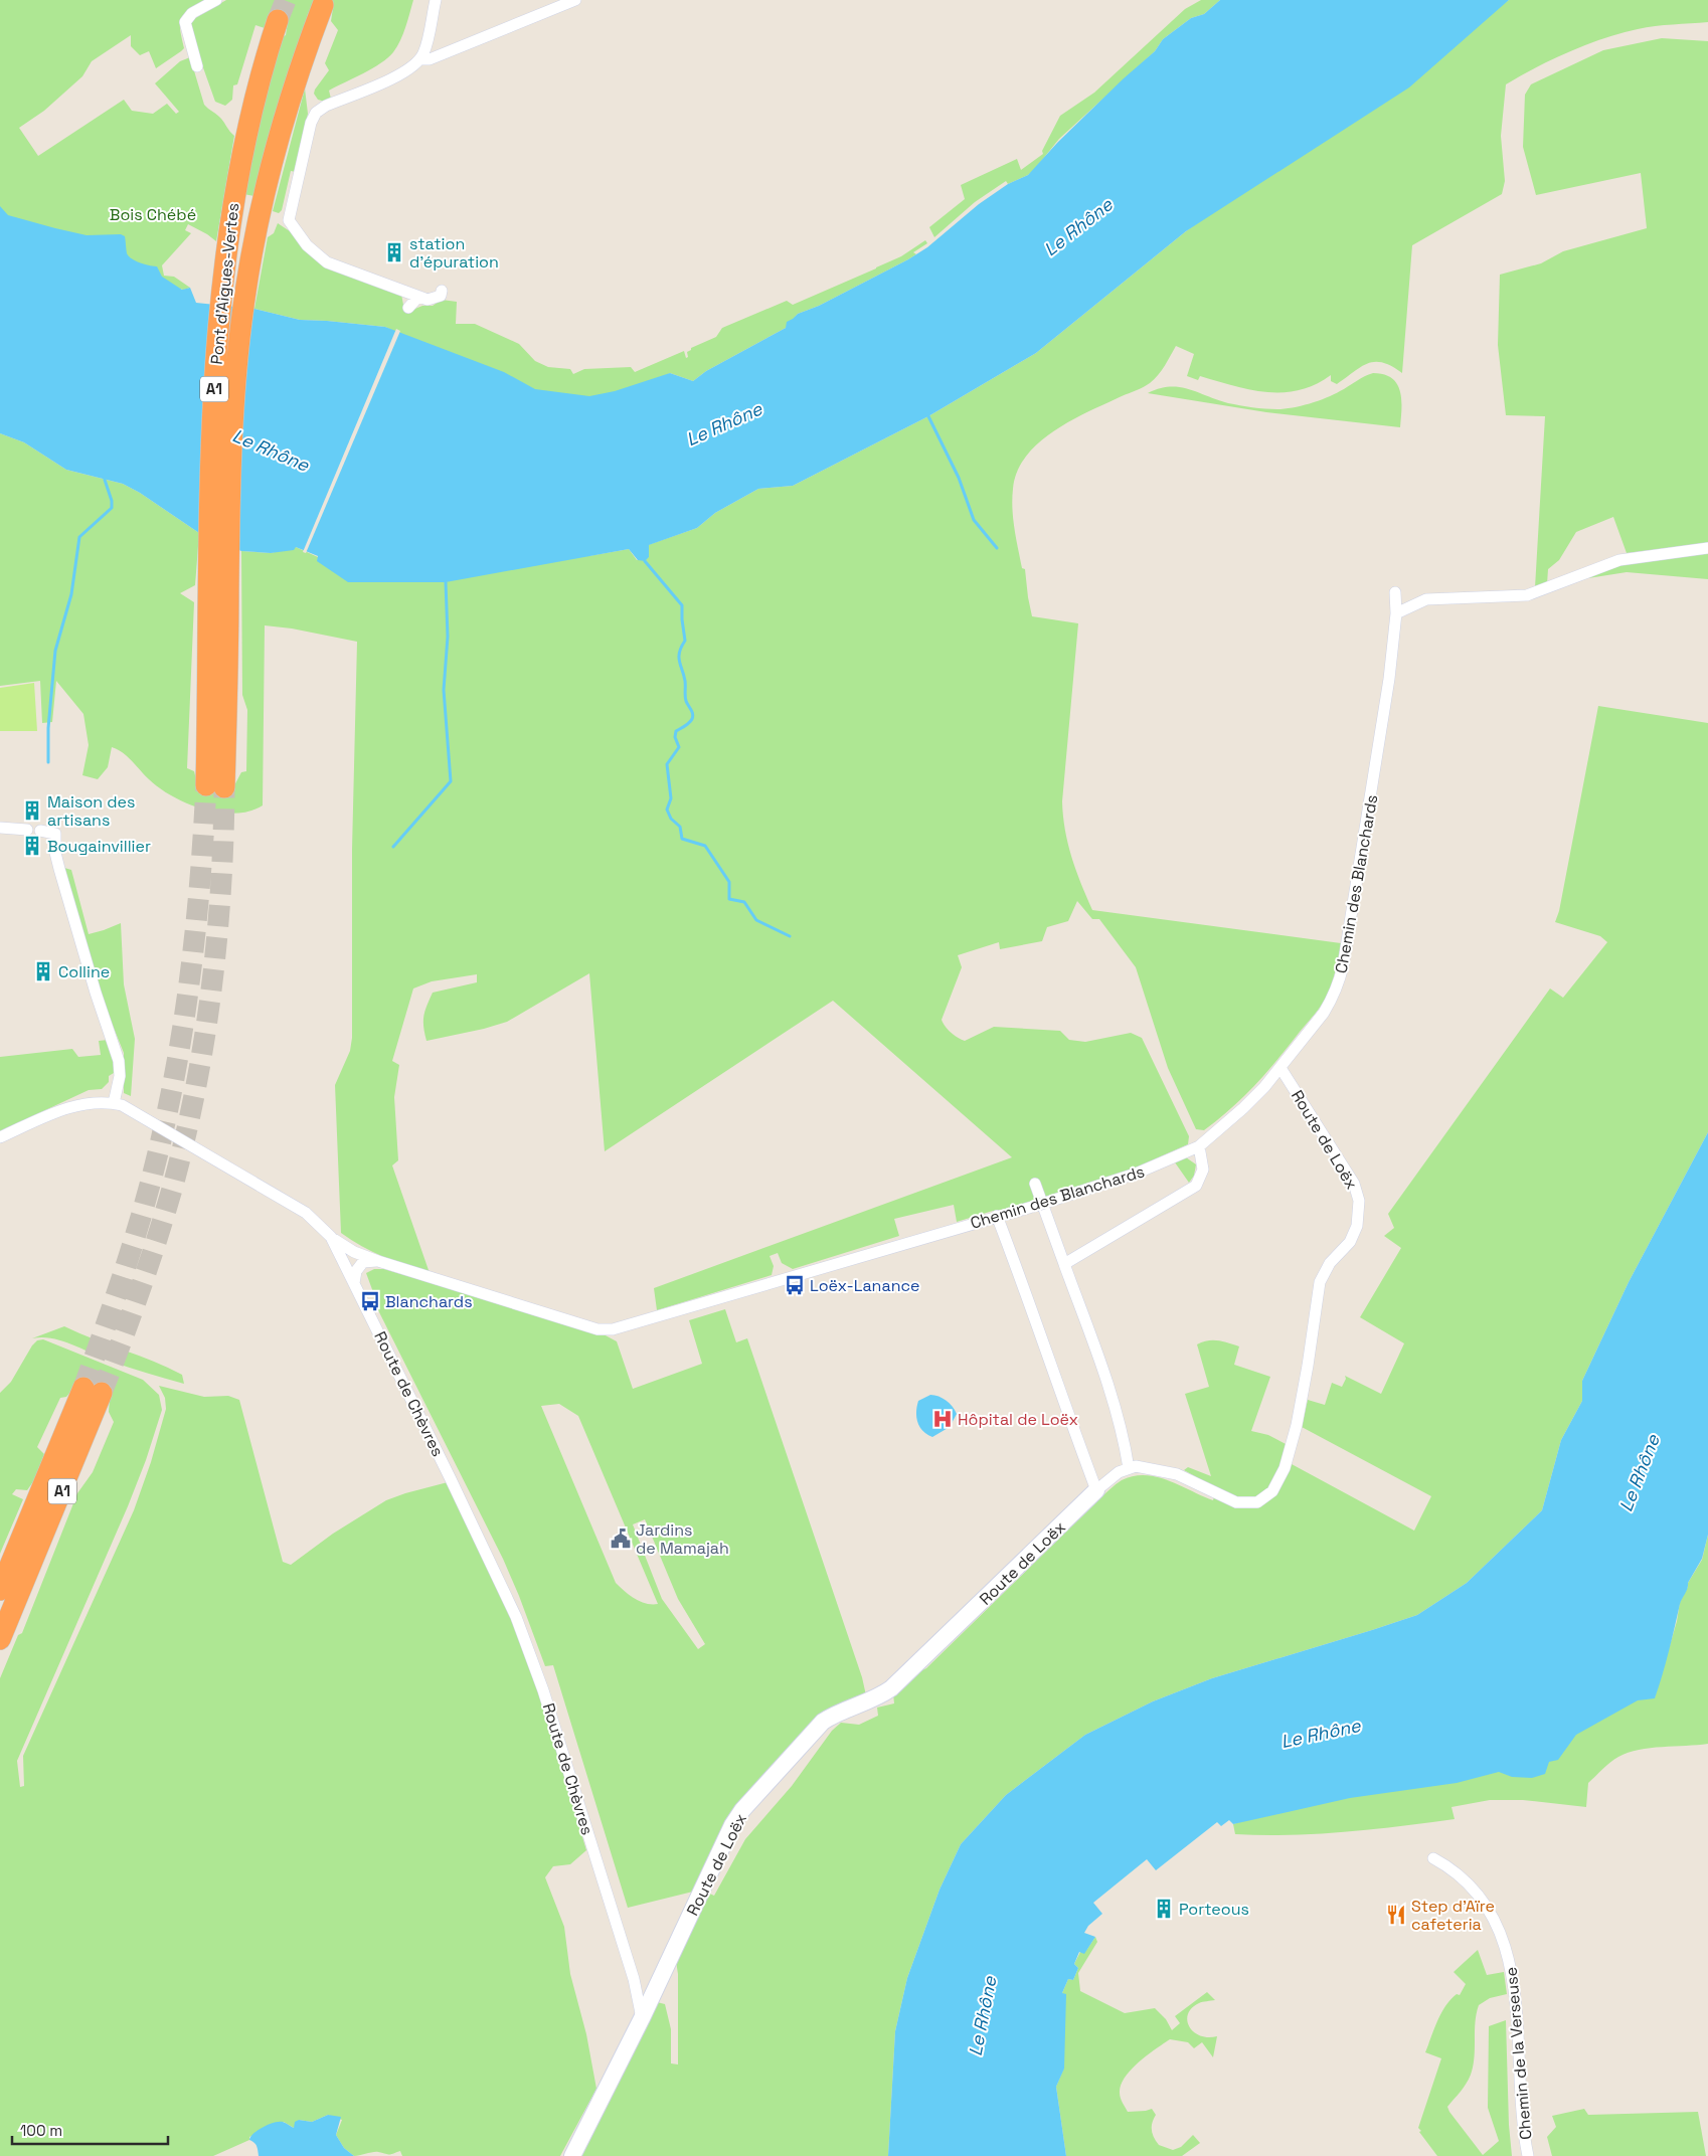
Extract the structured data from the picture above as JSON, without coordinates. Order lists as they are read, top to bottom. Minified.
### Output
{"streets":{"highway":["Pont d'Aigues-Vertes","A1"],"street":["Chemin des Blanchards","Route de Loëx","Route de Chèvres","Chemin de la Verseuse"]},"crossings":[["Pont d'Aigues-Vertes","A1"],["Chemin des Blanchards","Route de Loëx"],["Chemin des Blanchards","Route de Chèvres"],["Route de Loëx","Route de Chèvres"]],"water":["Le Rhône"],"parks":["Bois Chébé"],"places":{"building":["station d'épuration","Maison des artisans","Bougainvillier","Colline","Porteous"],"bus stop":["Loëx-Lanance","Blanchards"],"hospital":["Hôpital de Loëx"],"public building":["Jardins de Mamajah"],"restaurant":["Step d'Aïre cafeteria"]},"scale_bar":"100 m"}
